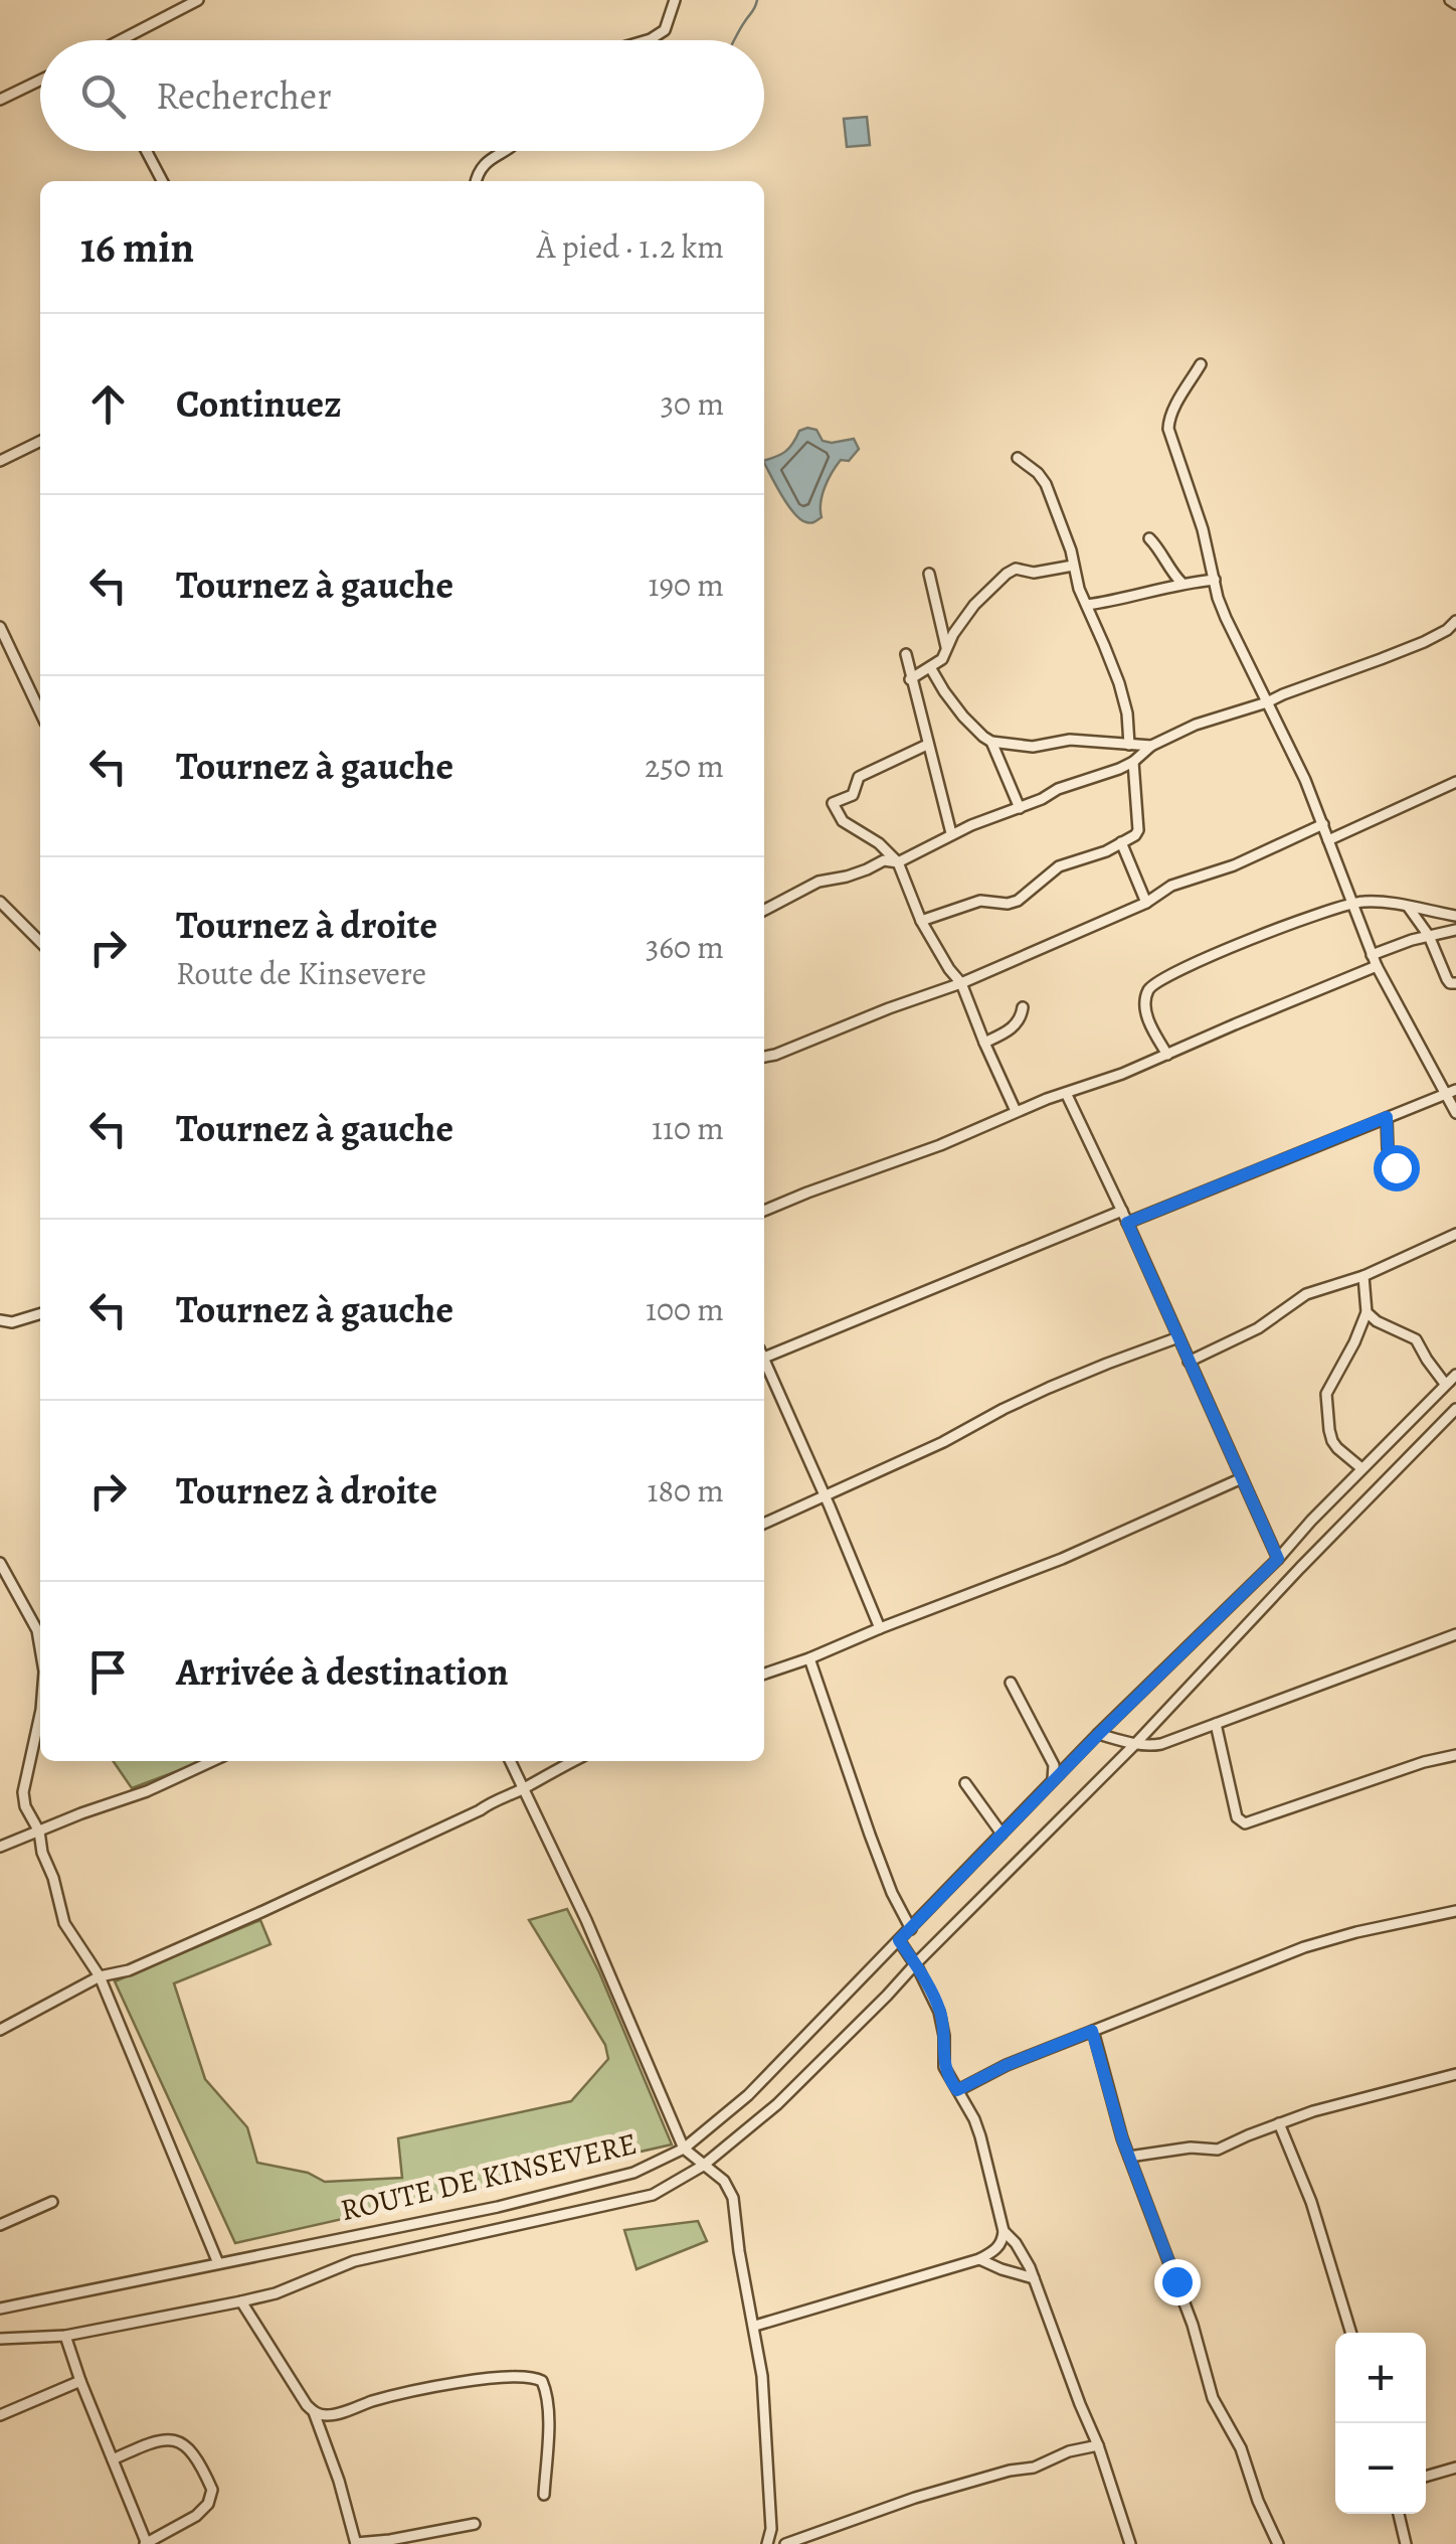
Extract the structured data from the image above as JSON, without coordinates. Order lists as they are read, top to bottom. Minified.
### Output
{"streets":{"street":["ROUTE DE KINSEVERE"]},"page":{"search":"Rechercher","heading":["16 min","À pied · 1.2 km"],"list":[["Continuez","30 m"],["Tournez à gauche","190 m"],["Tournez à gauche","250 m"],["Tournez à droite","Route de Kinsevere","360 m"],["Tournez à gauche","110 m"],["Tournez à gauche","100 m"],["Tournez à droite","180 m"],"Arrivée à destination"],"map_buttons":["+","−"]}}
